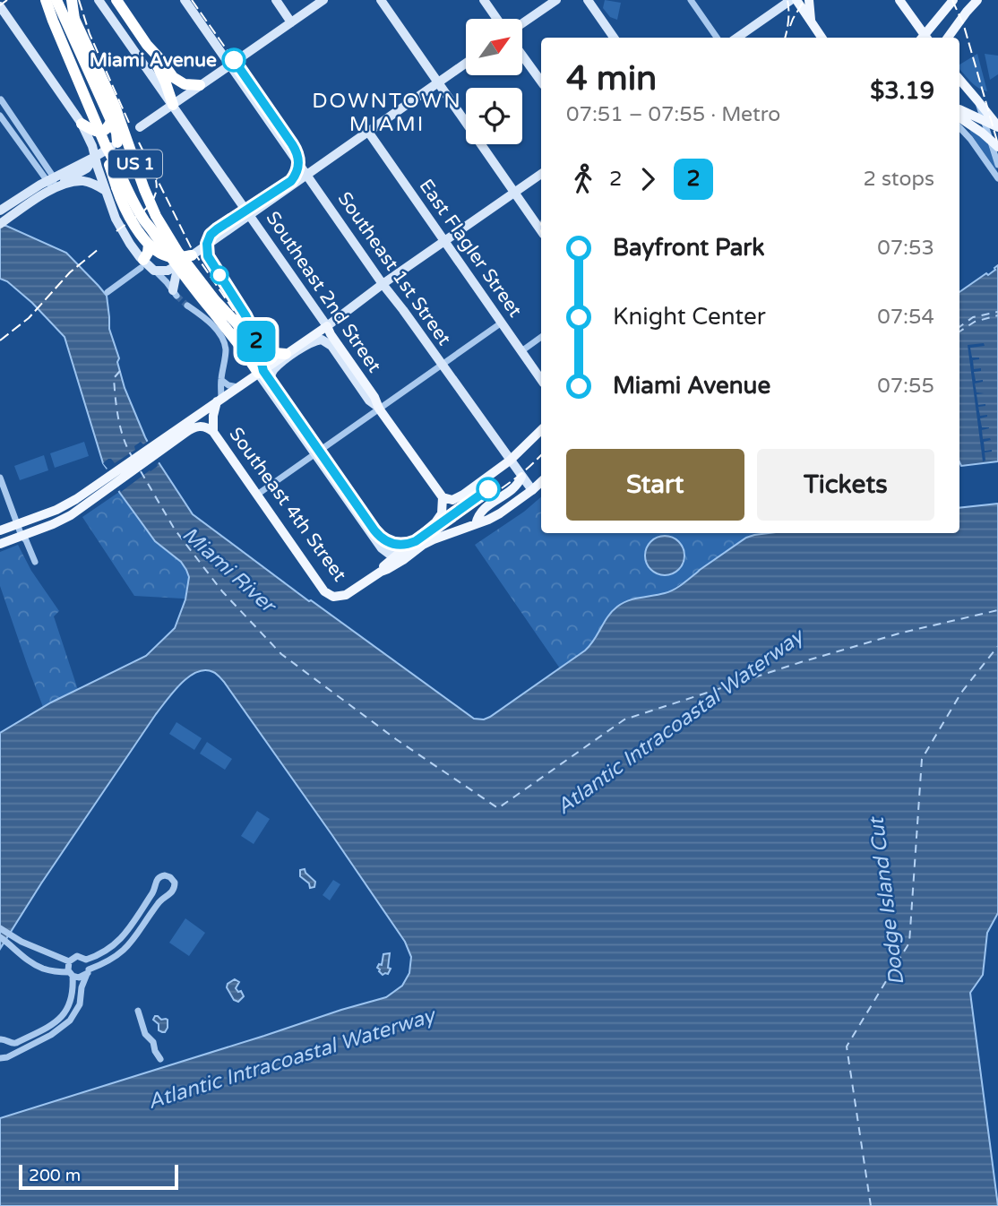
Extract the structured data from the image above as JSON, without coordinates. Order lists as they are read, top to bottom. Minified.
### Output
{"streets":{"highway":["US 1"],"main road":["East Flagler Street","Southeast 1st Street","Southeast 2nd Street","Southeast 4th Street"]},"crossings":[["US 1","Southeast 2nd Street"]],"districts":["DOWNTOWN MIAMI"],"water":["Miami River","Atlantic Intracoastal Waterway","Dodge Island Cut"],"places":["Miami Avenue"],"lines":["metro line 2"],"scale_bar":"200 m","north":"top right","page":{"on_map":"2","heading":["4 min","07:51 – 07:55 · Metro","$3.19"],"legs":["2","2","2 stops"],"list":[{"name":"Bayfront Park","value":"07:53"},{"name":"Knight Center","value":"07:54"},{"name":"Miami Avenue","value":"07:55"}],"buttons":["Start","Tickets"],"scale":"200 m"}}
